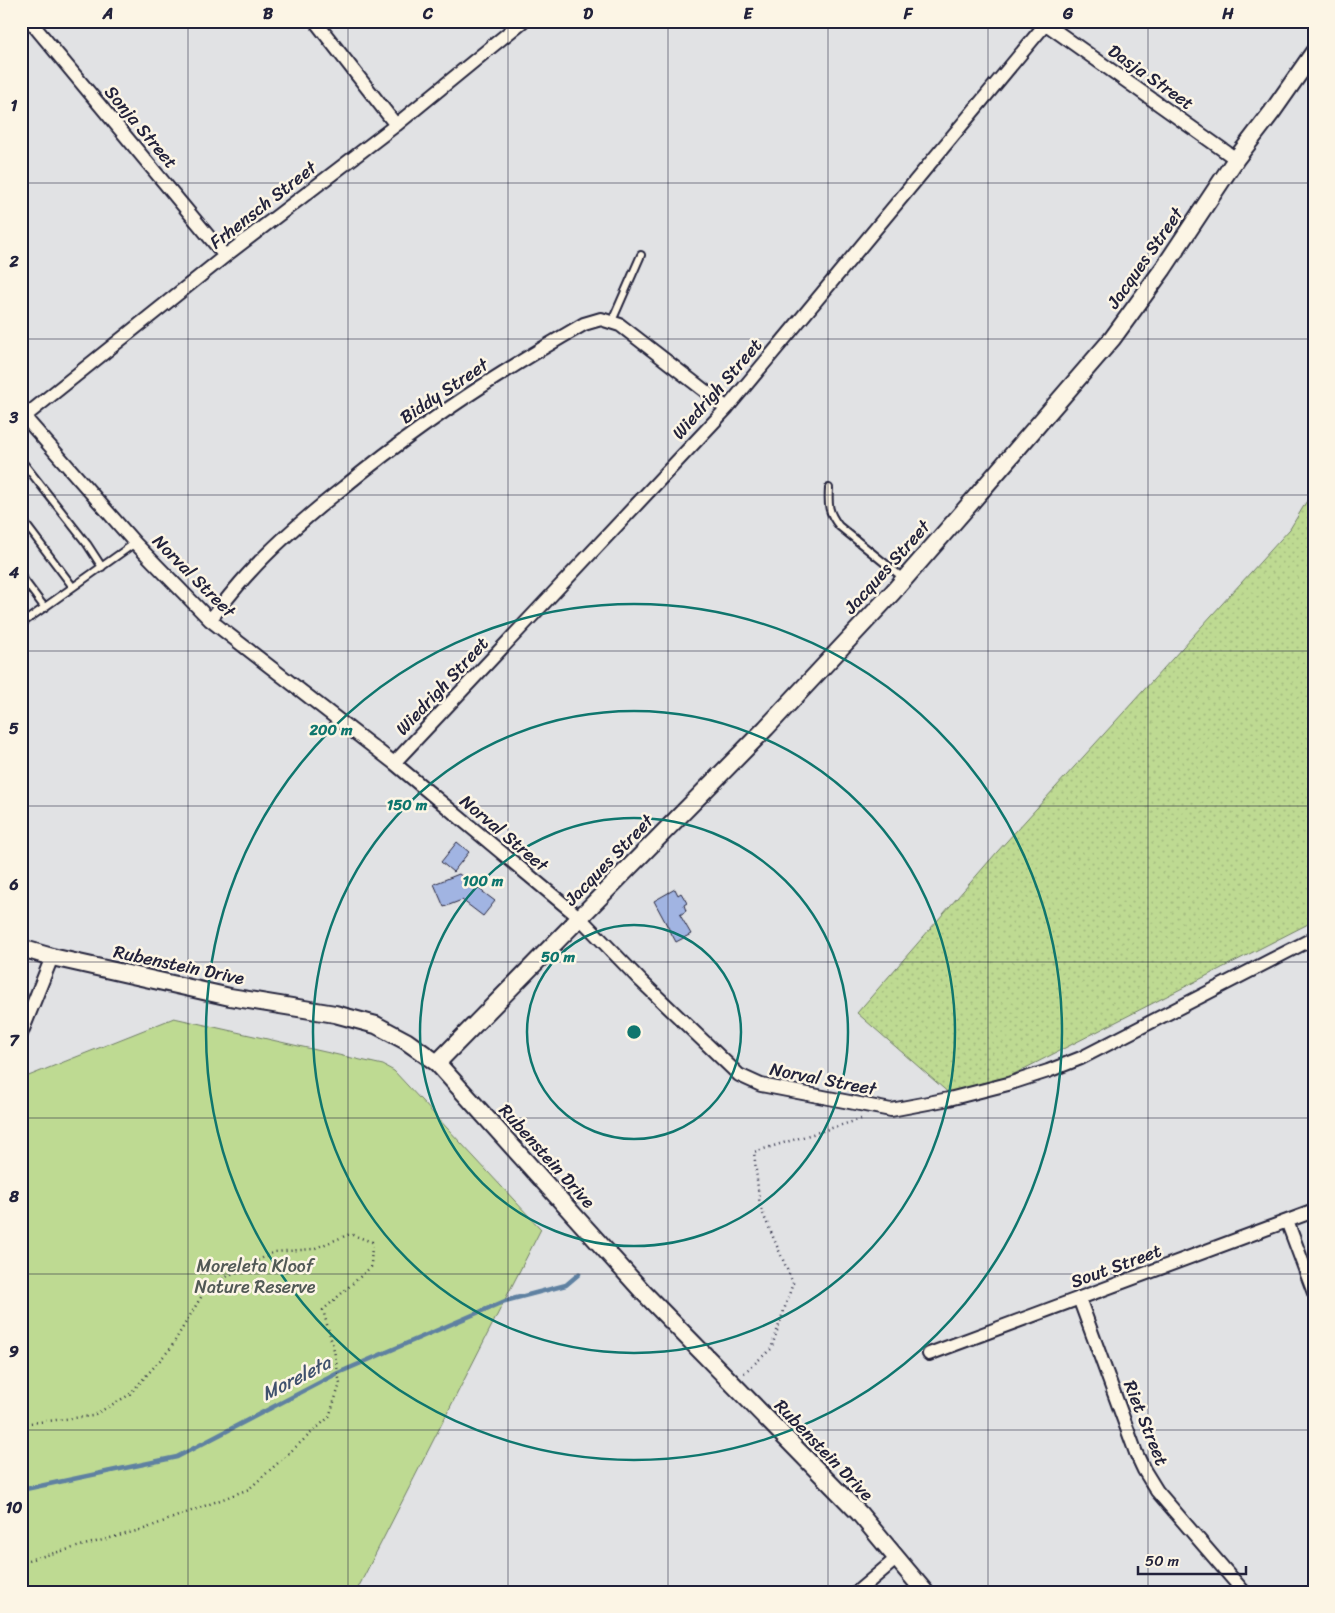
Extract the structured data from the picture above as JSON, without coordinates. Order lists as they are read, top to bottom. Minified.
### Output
{"streets":{"street":["Dasja Street","Sonja Street","Frhensch Street","Jacques Street","Wiedrigh Street","Biddy Street","Norval Street","Rubenstein Drive","Sout Street","Riet Street"]},"crossings":[["Dasja Street","Jacques Street"],["Dasja Street","Wiedrigh Street"],["Sonja Street","Frhensch Street"],["Frhensch Street","Norval Street"],["Jacques Street","Norval Street"],["Jacques Street","Rubenstein Drive"],["Wiedrigh Street","Norval Street"],["Biddy Street","Norval Street"],["Sout Street","Riet Street"]],"water":["Moreleta"],"parks":["Moreleta Kloof Nature Reserve"],"scale_bar":"50 m","grid":{"columns":["A","B","C","D","E","F","G","H"],"rows":["1","2","3","4","5","6","7","8","9","10"]},"rings":["200 m","150 m","100 m","50 m"]}
